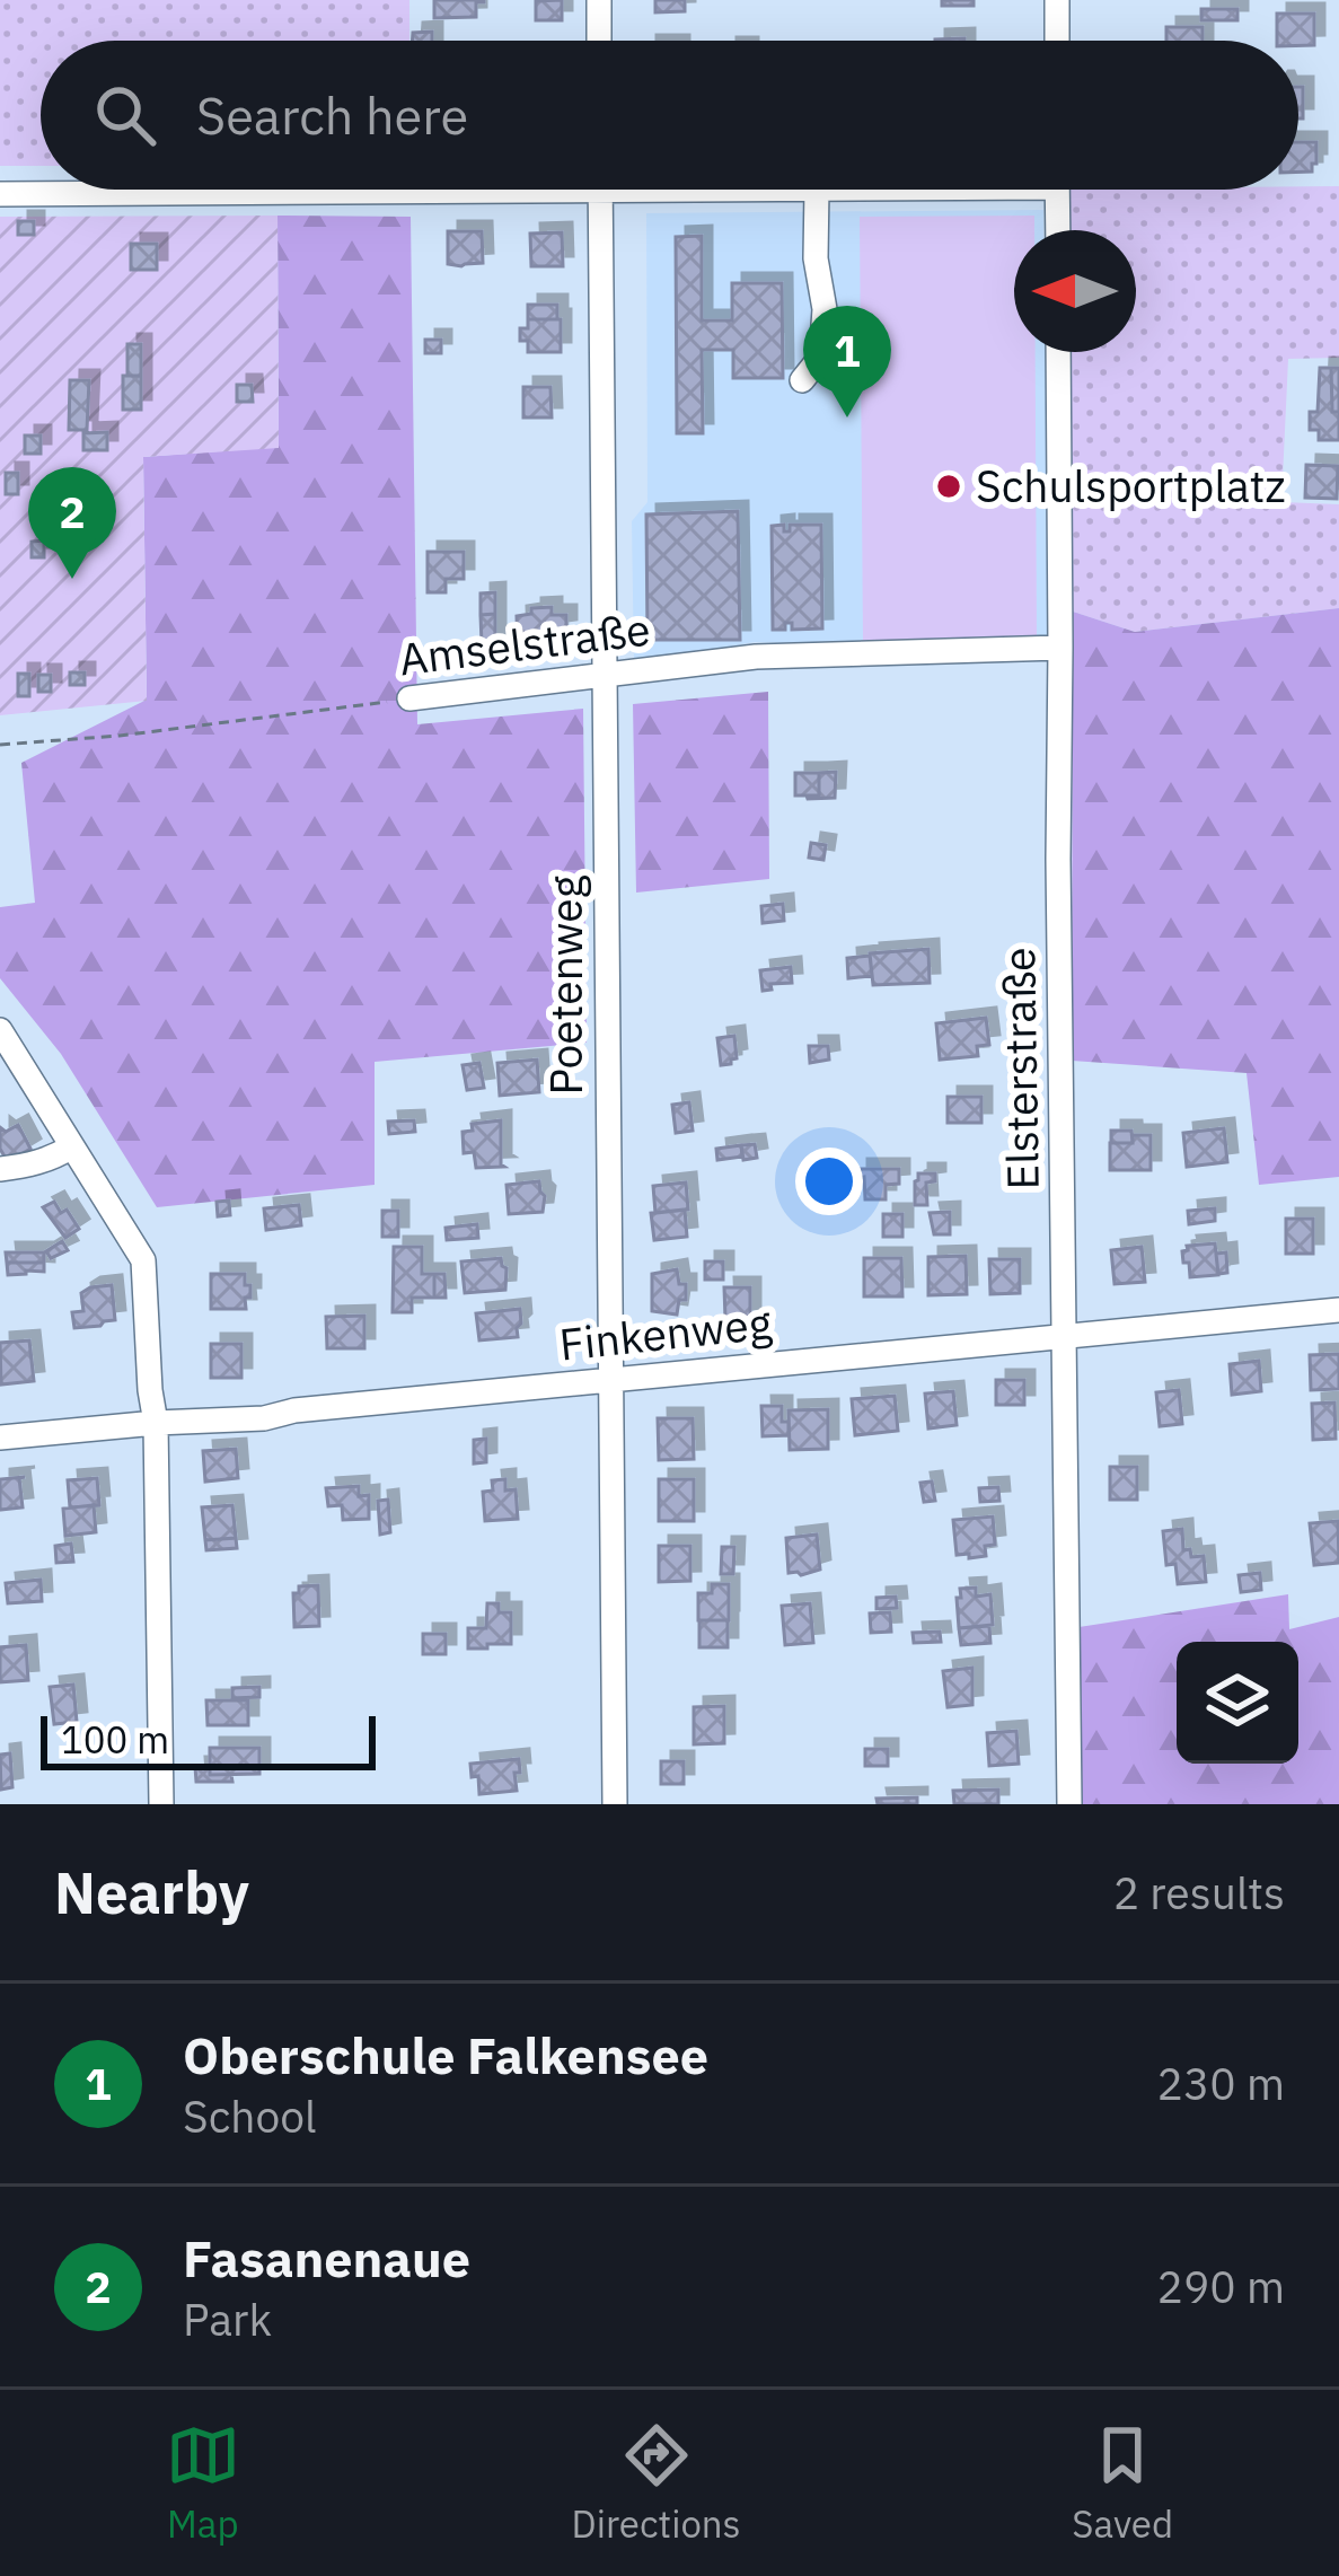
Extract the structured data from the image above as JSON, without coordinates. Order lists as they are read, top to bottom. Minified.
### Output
{"streets":{"street":["Amselstraße","Poetenweg","Elsterstraße","Finkenweg"]},"crossings":[["Amselstraße","Poetenweg"],["Amselstraße","Elsterstraße"],["Poetenweg","Finkenweg"],["Elsterstraße","Finkenweg"]],"places":["Schulsportplatz"],"scale_bar":"100 m","north":"left","page":{"search":"Search here","pins":["1","2"],"scale":"100 m","heading":["Nearby","2 results"],"list":[{"mark":"1","name":"Oberschule Falkensee","note":"School","value":"230 m"},{"mark":"2","name":"Fasanenaue","note":"Park","value":"290 m"}],"nav":["Map","Directions","Saved"]}}
